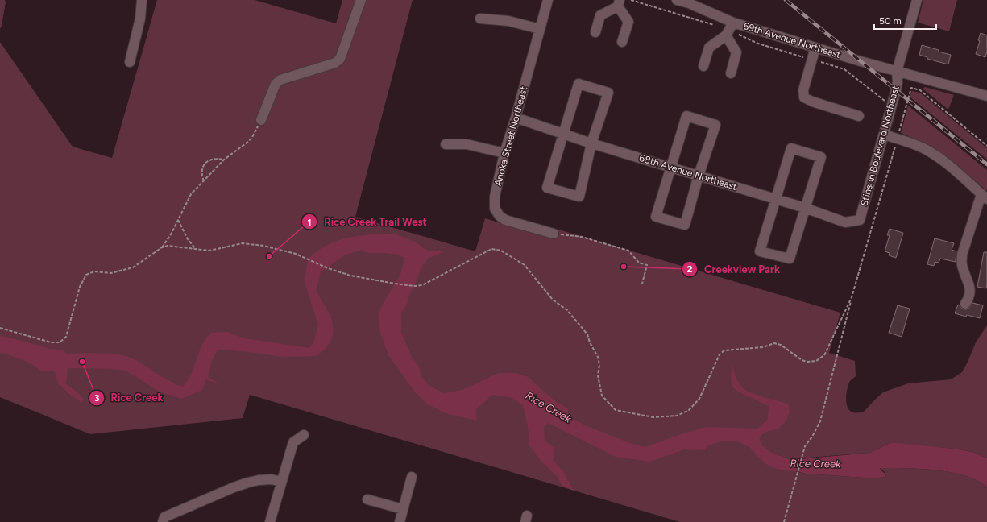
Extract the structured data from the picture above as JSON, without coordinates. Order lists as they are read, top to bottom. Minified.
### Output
{"streets":{"street":["69th Avenue Northeast","Anoka Street Northeast","Stinson Boulevard Northeast","68th Avenue Northeast"]},"crossings":[["69th Avenue Northeast","Stinson Boulevard Northeast"],["Anoka Street Northeast","68th Avenue Northeast"],["Stinson Boulevard Northeast","68th Avenue Northeast"]],"water":["Rice Creek"],"places":["Rice Creek Trail West","Creekview Park","Rice Creek"],"scale_bar":"50 m"}
